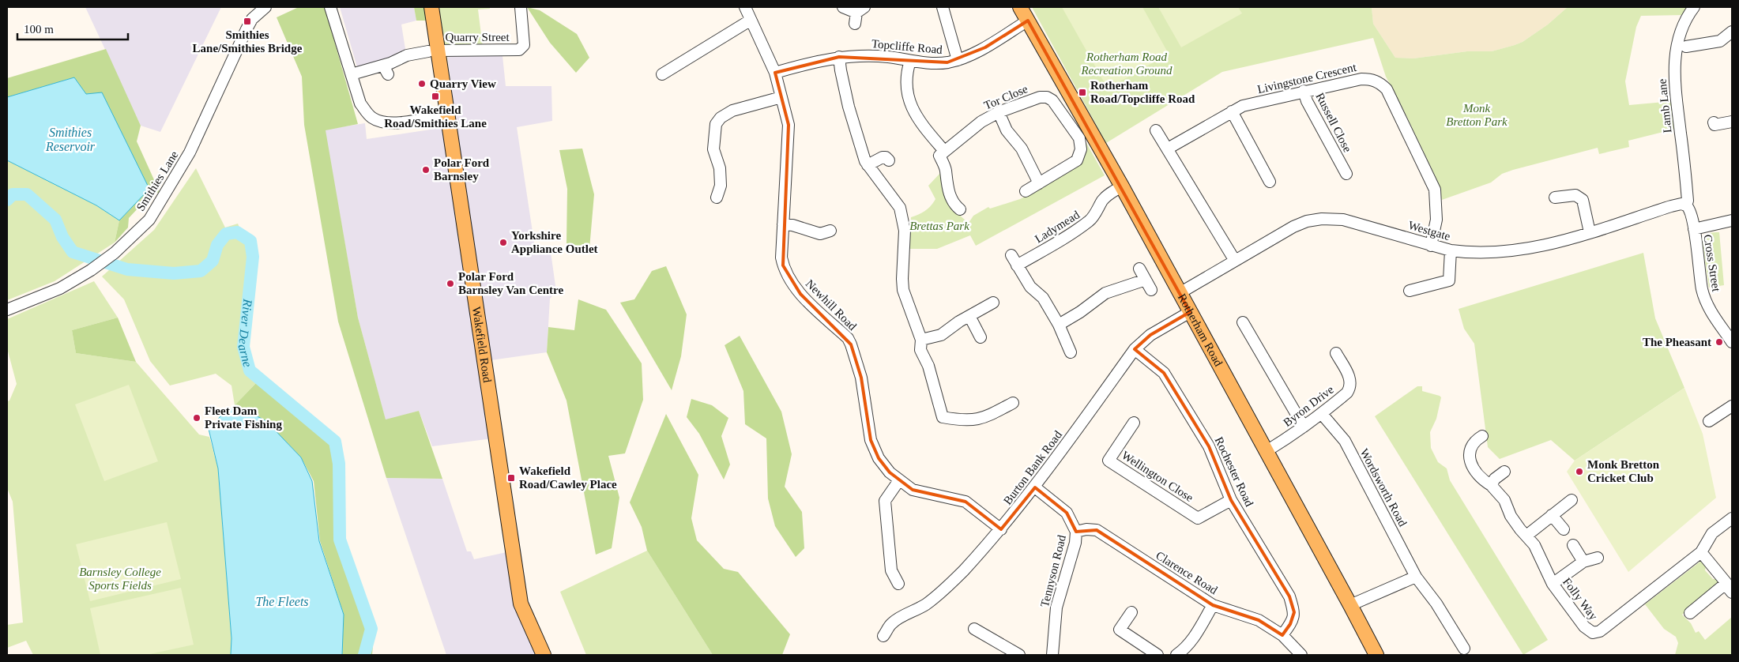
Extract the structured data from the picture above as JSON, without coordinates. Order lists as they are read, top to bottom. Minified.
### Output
{"streets":{"main road":["Rotherham Road","Wakefield Road"],"street":["Quarry Street","Topcliffe Road","Livingstone Crescent","Tor Close","Lamb Lane","Russell Close","Smithies Lane","Ladymead","Westgate","Cross Street","Newhill Road","Byron Drive","Burton Bank Road","Rochester Road","Wellington Close","Wordsworth Road","Tennyson Road","Clarence Road","Folly Way"]},"crossings":[["Quarry Street","Wakefield Road"],["Topcliffe Road","Newhill Road"],["Topcliffe Road","Rotherham Road"],["Livingstone Crescent","Russell Close"],["Livingstone Crescent","Westgate"],["Lamb Lane","Westgate"],["Lamb Lane","Cross Street"],["Ladymead","Rotherham Road"],["Westgate","Cross Street"],["Westgate","Rotherham Road"],["Newhill Road","Burton Bank Road"],["Rotherham Road","Byron Drive"],["Rotherham Road","Burton Bank Road"],["Byron Drive","Wordsworth Road"],["Burton Bank Road","Rochester Road"],["Burton Bank Road","Tennyson Road"],["Rochester Road","Wellington Close"],["Rochester Road","Clarence Road"],["Tennyson Road","Clarence Road"]],"water":["Smithies Reservoir","River Dearne","The Fleets"],"parks":["Rotherham Road Recreation Ground","Monk Bretton Park","Brettas Park","Barnsley College Sports Fields"],"places":{"transit":["Smithies Lane/Smithies Bridge","Rotherham Road/Topcliffe Road","Wakefield Road/Smithies Lane","Wakefield Road/Cawley Place"],"other":["Quarry View","Polar Ford Barnsley","Yorkshire Appliance Outlet","Polar Ford Barnsley Van Centre","The Pheasant","Fleet Dam Private Fishing","Monk Bretton Cricket Club"]},"scale_bar":"100 m"}
